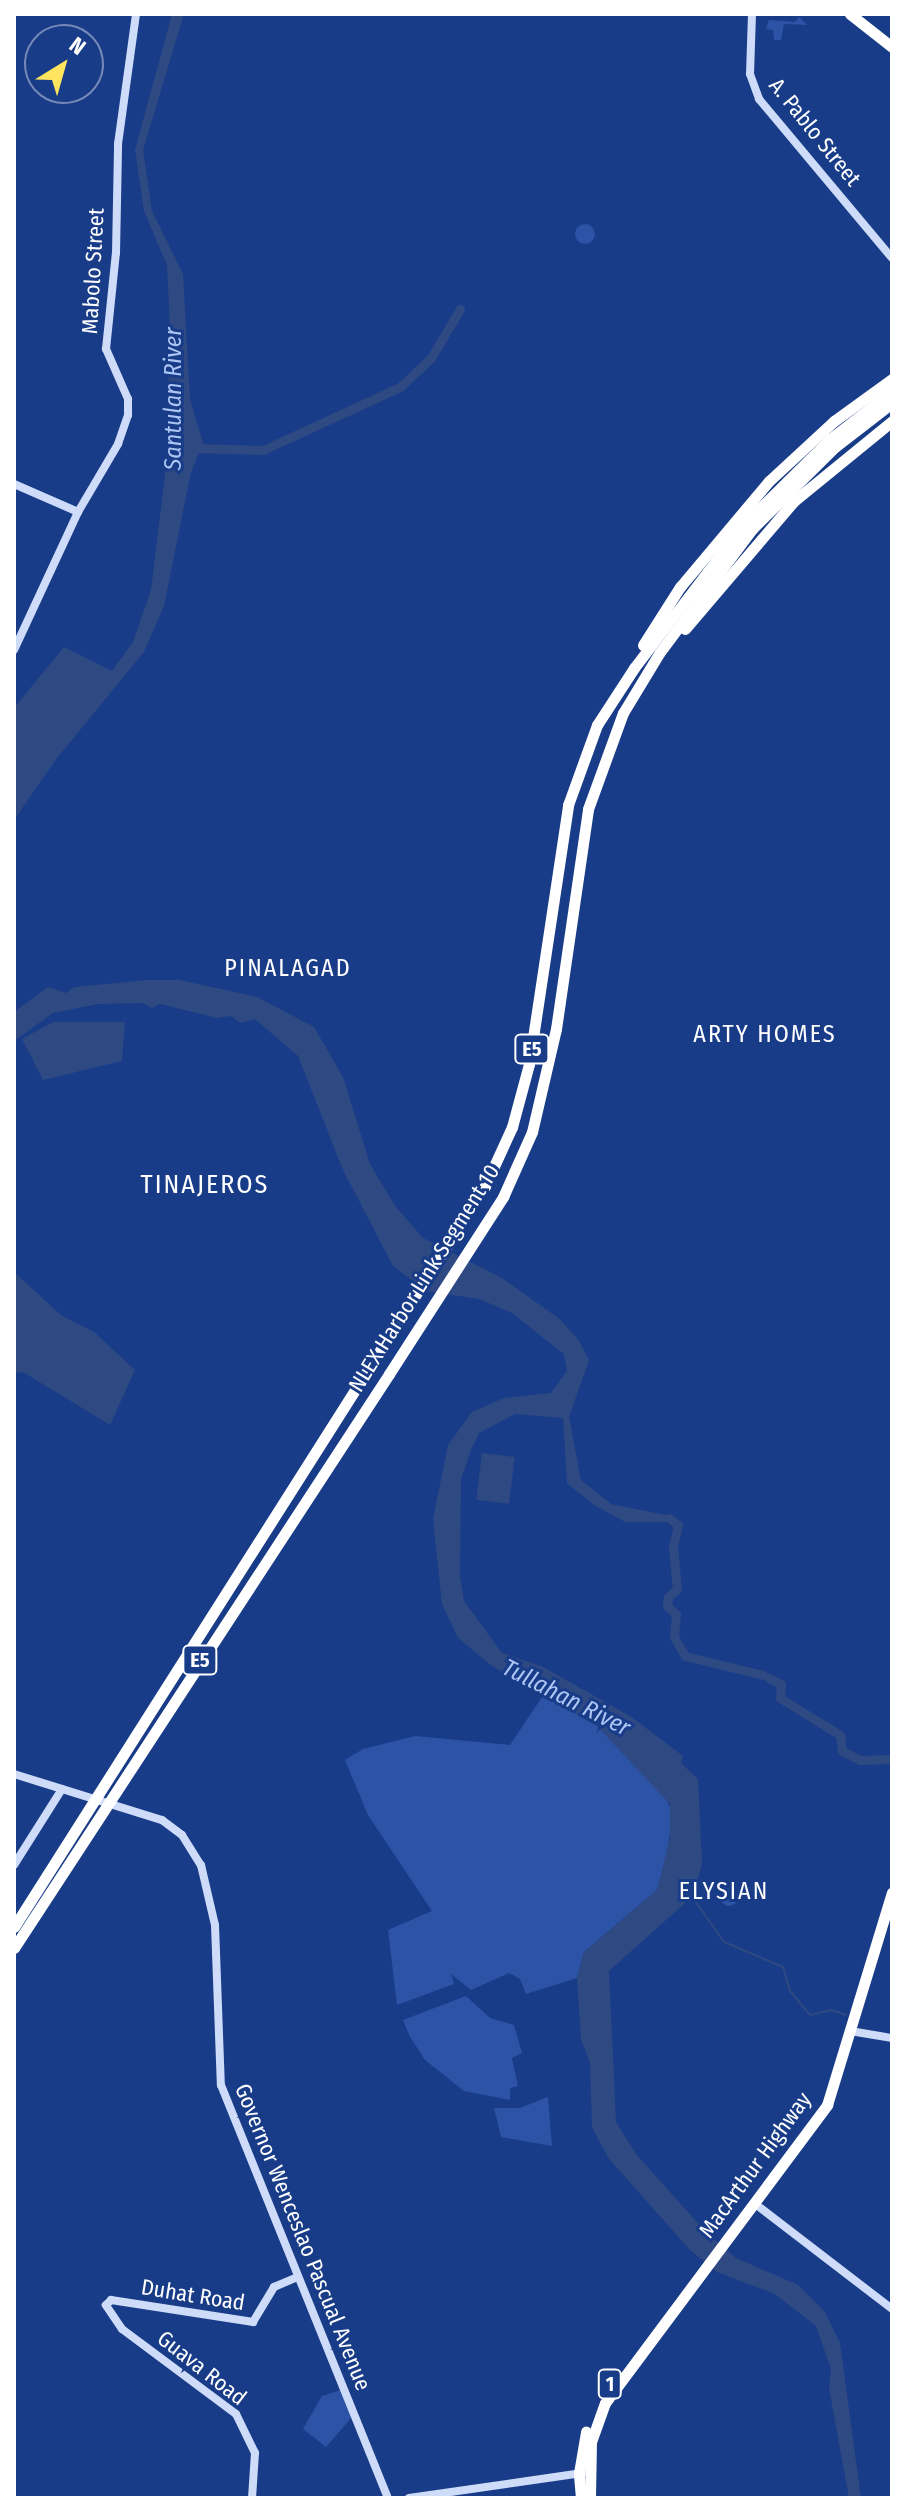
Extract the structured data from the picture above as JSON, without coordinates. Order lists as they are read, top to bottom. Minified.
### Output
{"streets":{"highway":["E5","NLEX Harbor Link Segment 10","MacArthur Highway","1"],"street":["A. Pablo Street","Mabolo Street","Governor Wenceslao Pascual Avenue","Duhat Road","Guava Road"]},"crossings":[["Governor Wenceslao Pascual Avenue","Duhat Road"],["Duhat Road","Guava Road"]],"districts":["PINALAGAD","ARTY HOMES","TINAJEROS","ELYSIAN"],"water":["Santulan River","Tullahan River"],"north":"top right"}
